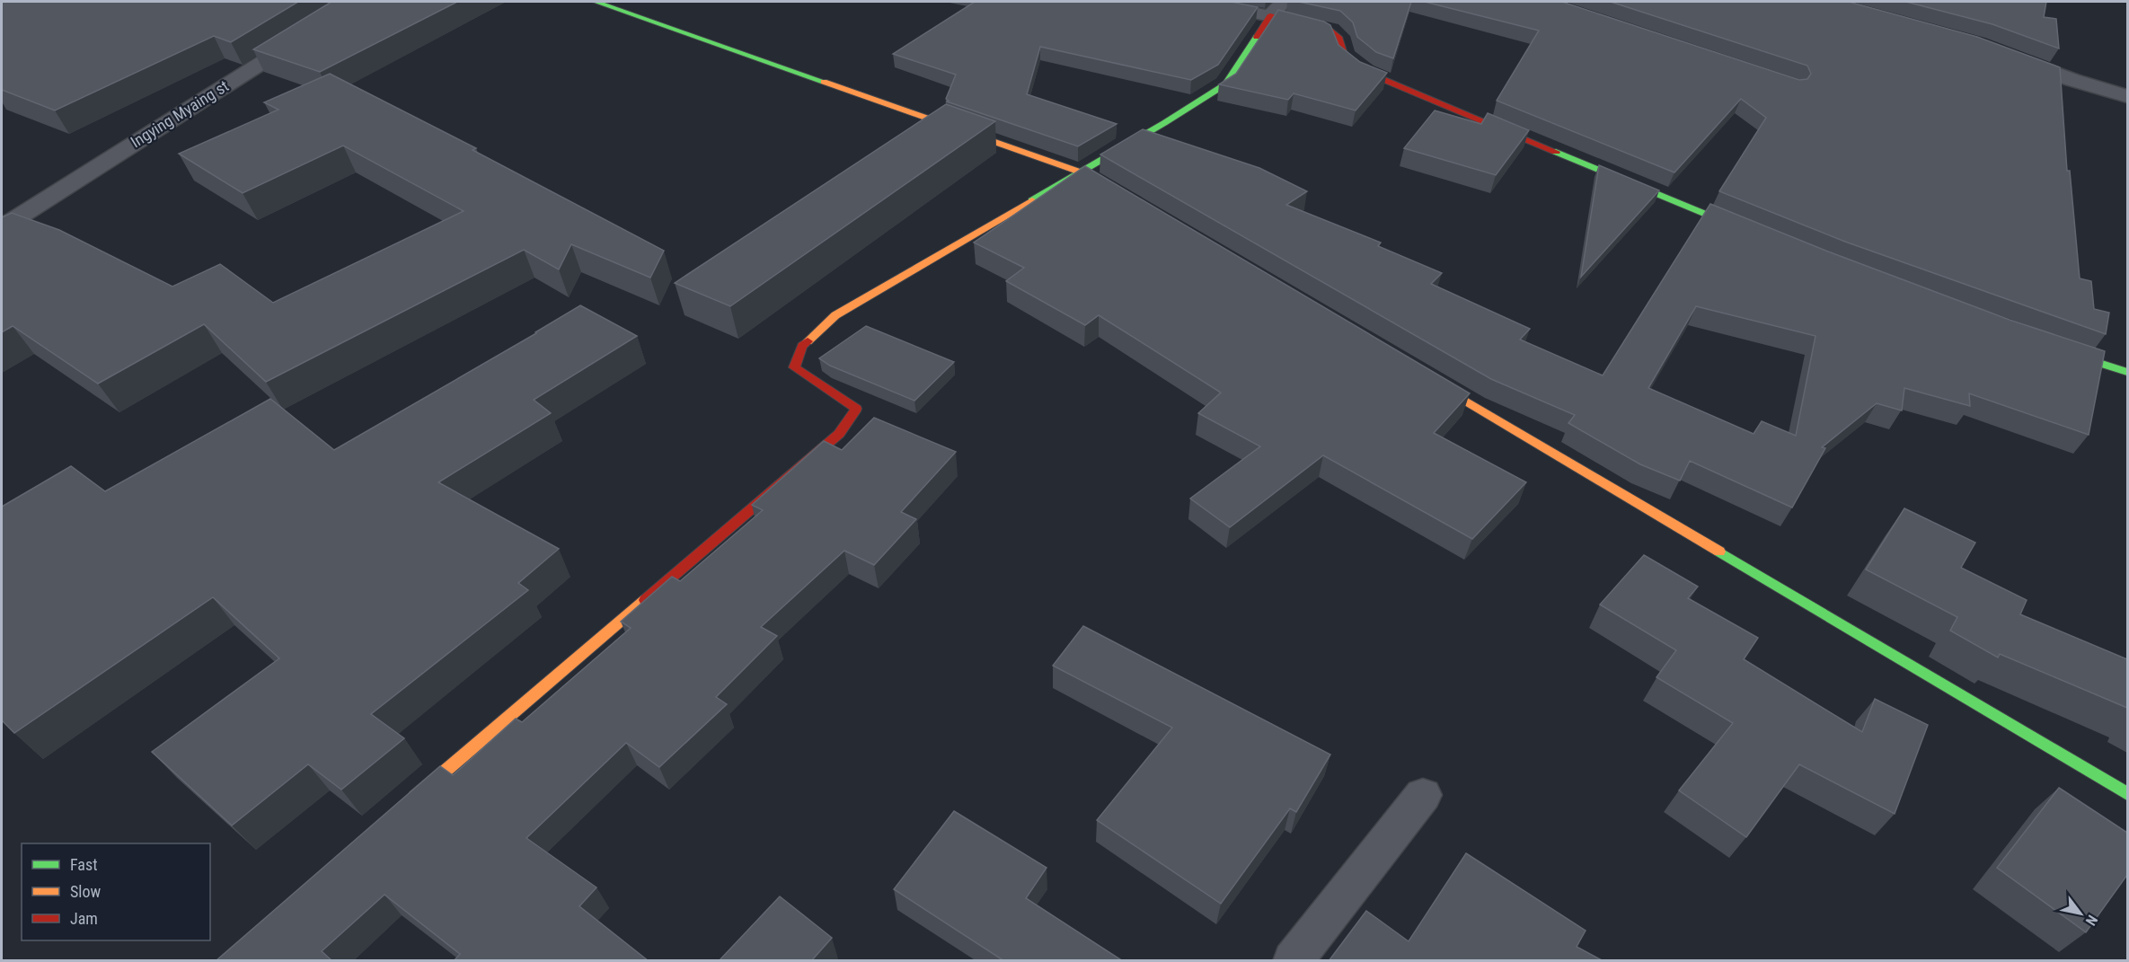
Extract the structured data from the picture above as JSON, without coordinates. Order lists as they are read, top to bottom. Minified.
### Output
{"streets":{"street":["Ingying Myaing st"]},"legend":["Fast","Slow","Jam"],"north":"bottom right"}
